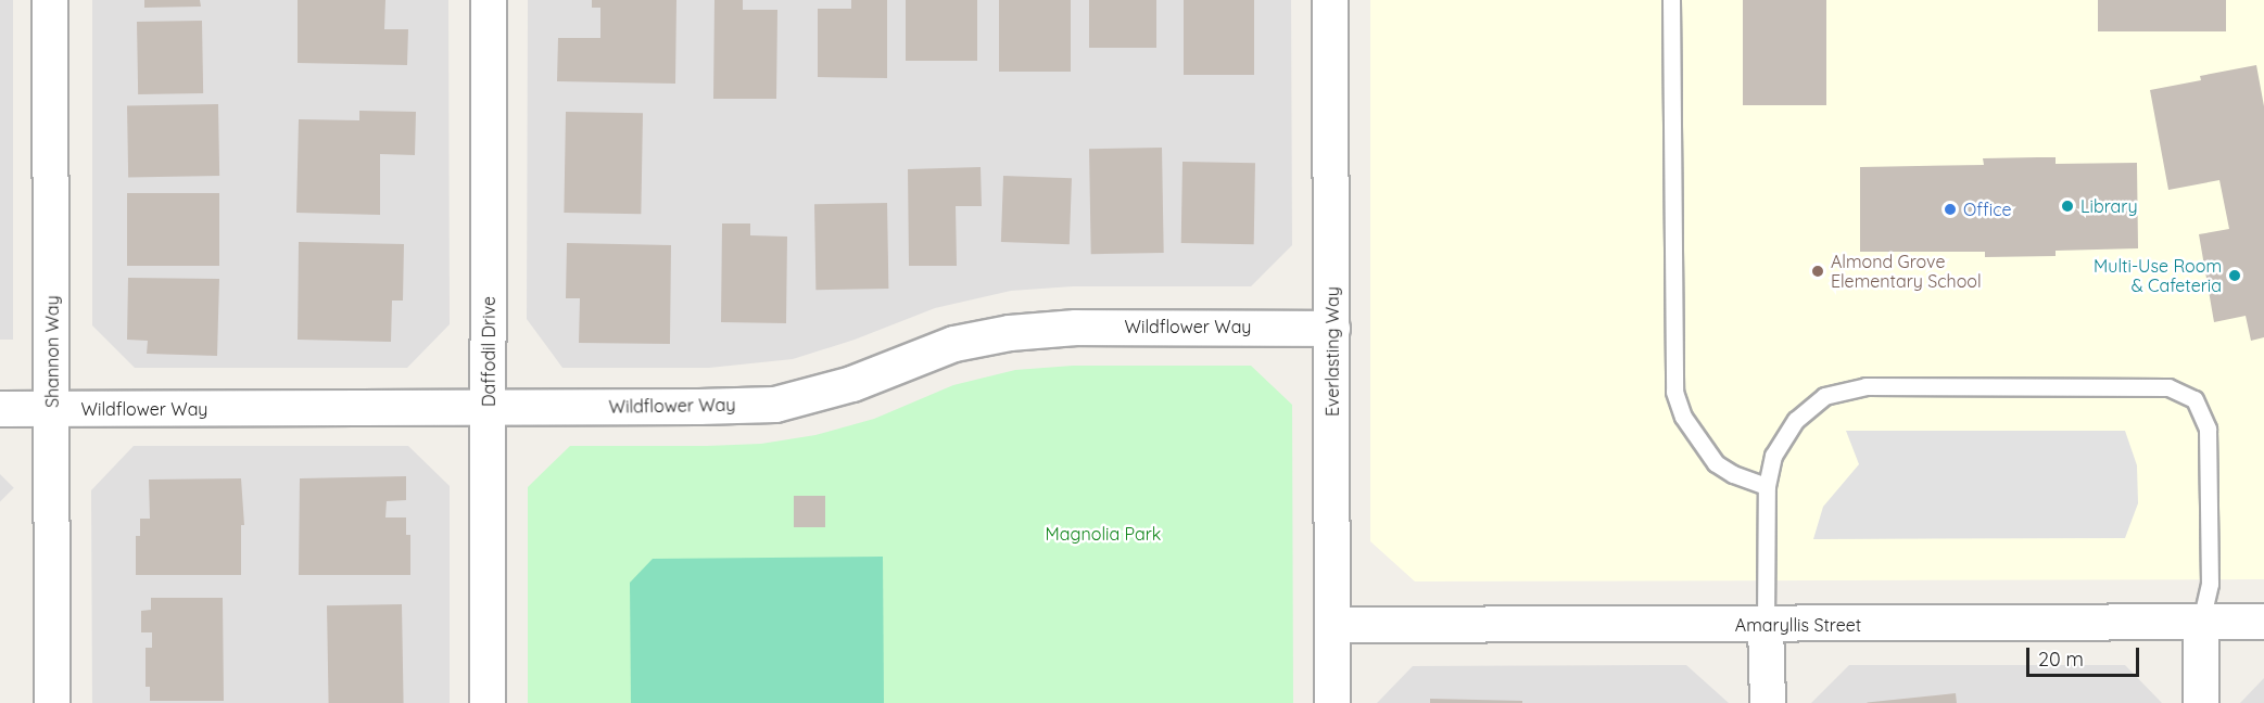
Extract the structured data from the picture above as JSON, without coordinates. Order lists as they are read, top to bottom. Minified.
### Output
{"streets":{"street":["Wildflower Way","Shannon Way","Daffodil Drive","Everlasting Way","Amaryllis Street"]},"crossings":[["Wildflower Way","Shannon Way"],["Wildflower Way","Daffodil Drive"],["Wildflower Way","Everlasting Way"],["Everlasting Way","Amaryllis Street"]],"parks":["Magnolia Park"],"places":["Library","Office","Almond Grove Elementary School","Multi-Use Room & Cafeteria"],"scale_bar":"20 m"}
